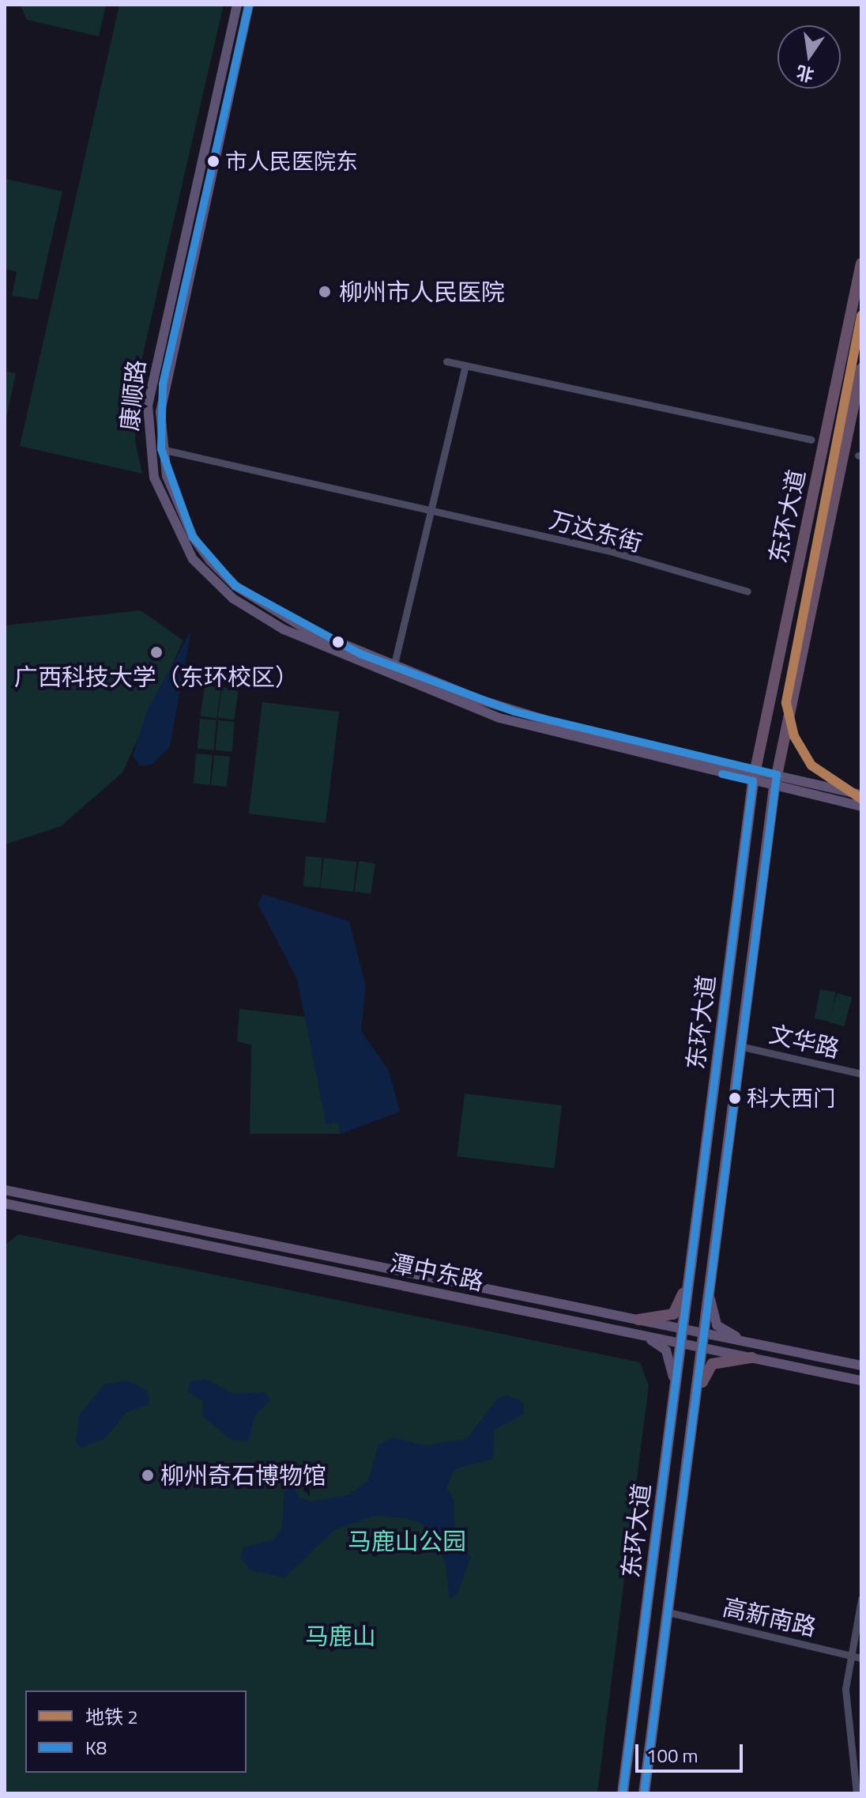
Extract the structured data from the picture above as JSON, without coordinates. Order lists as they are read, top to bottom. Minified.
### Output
{"streets":{"highway":["东环大道"],"main road":["康顺路","潭中东路"],"street":["万达东街","文华路","高新南路"]},"crossings":[["康顺路","东环大道"],["康顺路","万达东街"],["东环大道","文华路"],["东环大道","潭中东路"],["东环大道","高新南路"]],"parks":["马鹿山公园","马鹿山"],"places":["市人民医院东","柳州市人民医院","广西科技大学（东环校区）","科大西门","柳州奇石博物馆"],"lines":["transit line K8","metro line 2"],"legend":["地铁 2","K8"],"scale_bar":"100 m","north":"bottom"}
